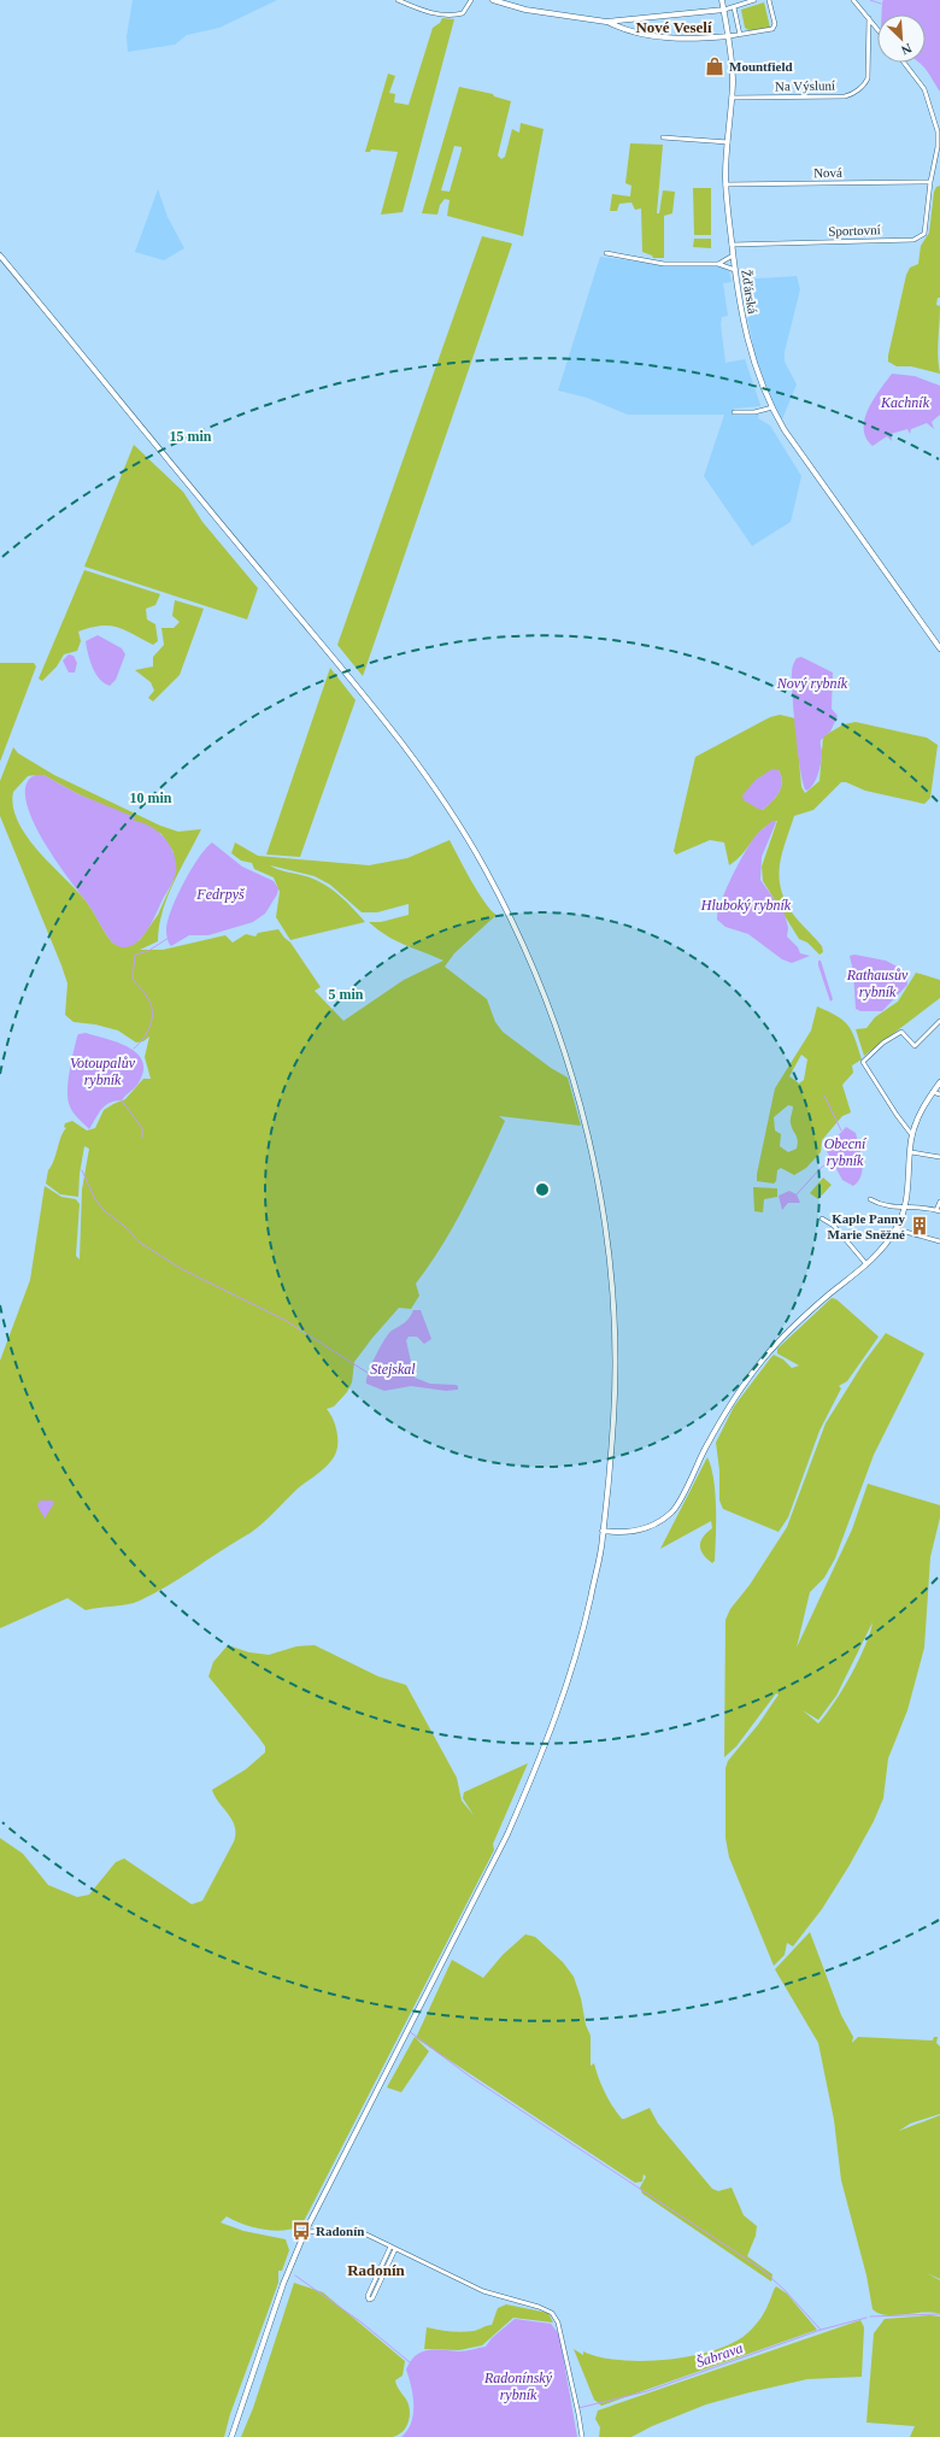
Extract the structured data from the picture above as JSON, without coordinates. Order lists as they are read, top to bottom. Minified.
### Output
{"streets":{"main road":["Žďárská"],"street":["Na Výsluní","Nová","Sportovní"]},"crossings":[["Na Výsluní","Žďárská"],["Nová","Sportovní"],["Nová","Žďárská"],["Sportovní","Žďárská"]],"districts":["Nové Veselí","Radonín"],"water":["Kachník","Nový rybník","Fedrpyš","Hluboký rybník","Rathausův rybník","Votoupalův rybník","Obecní rybník","Stejskal","Šabrava","Radonínský rybník"],"places":{"shop":["Mountfield"],"building":["Kaple Panny Marie Sněžné"],"bus stop":["Radonín"]},"north":"bottom right","rings":["15 min","10 min","5 min"]}
